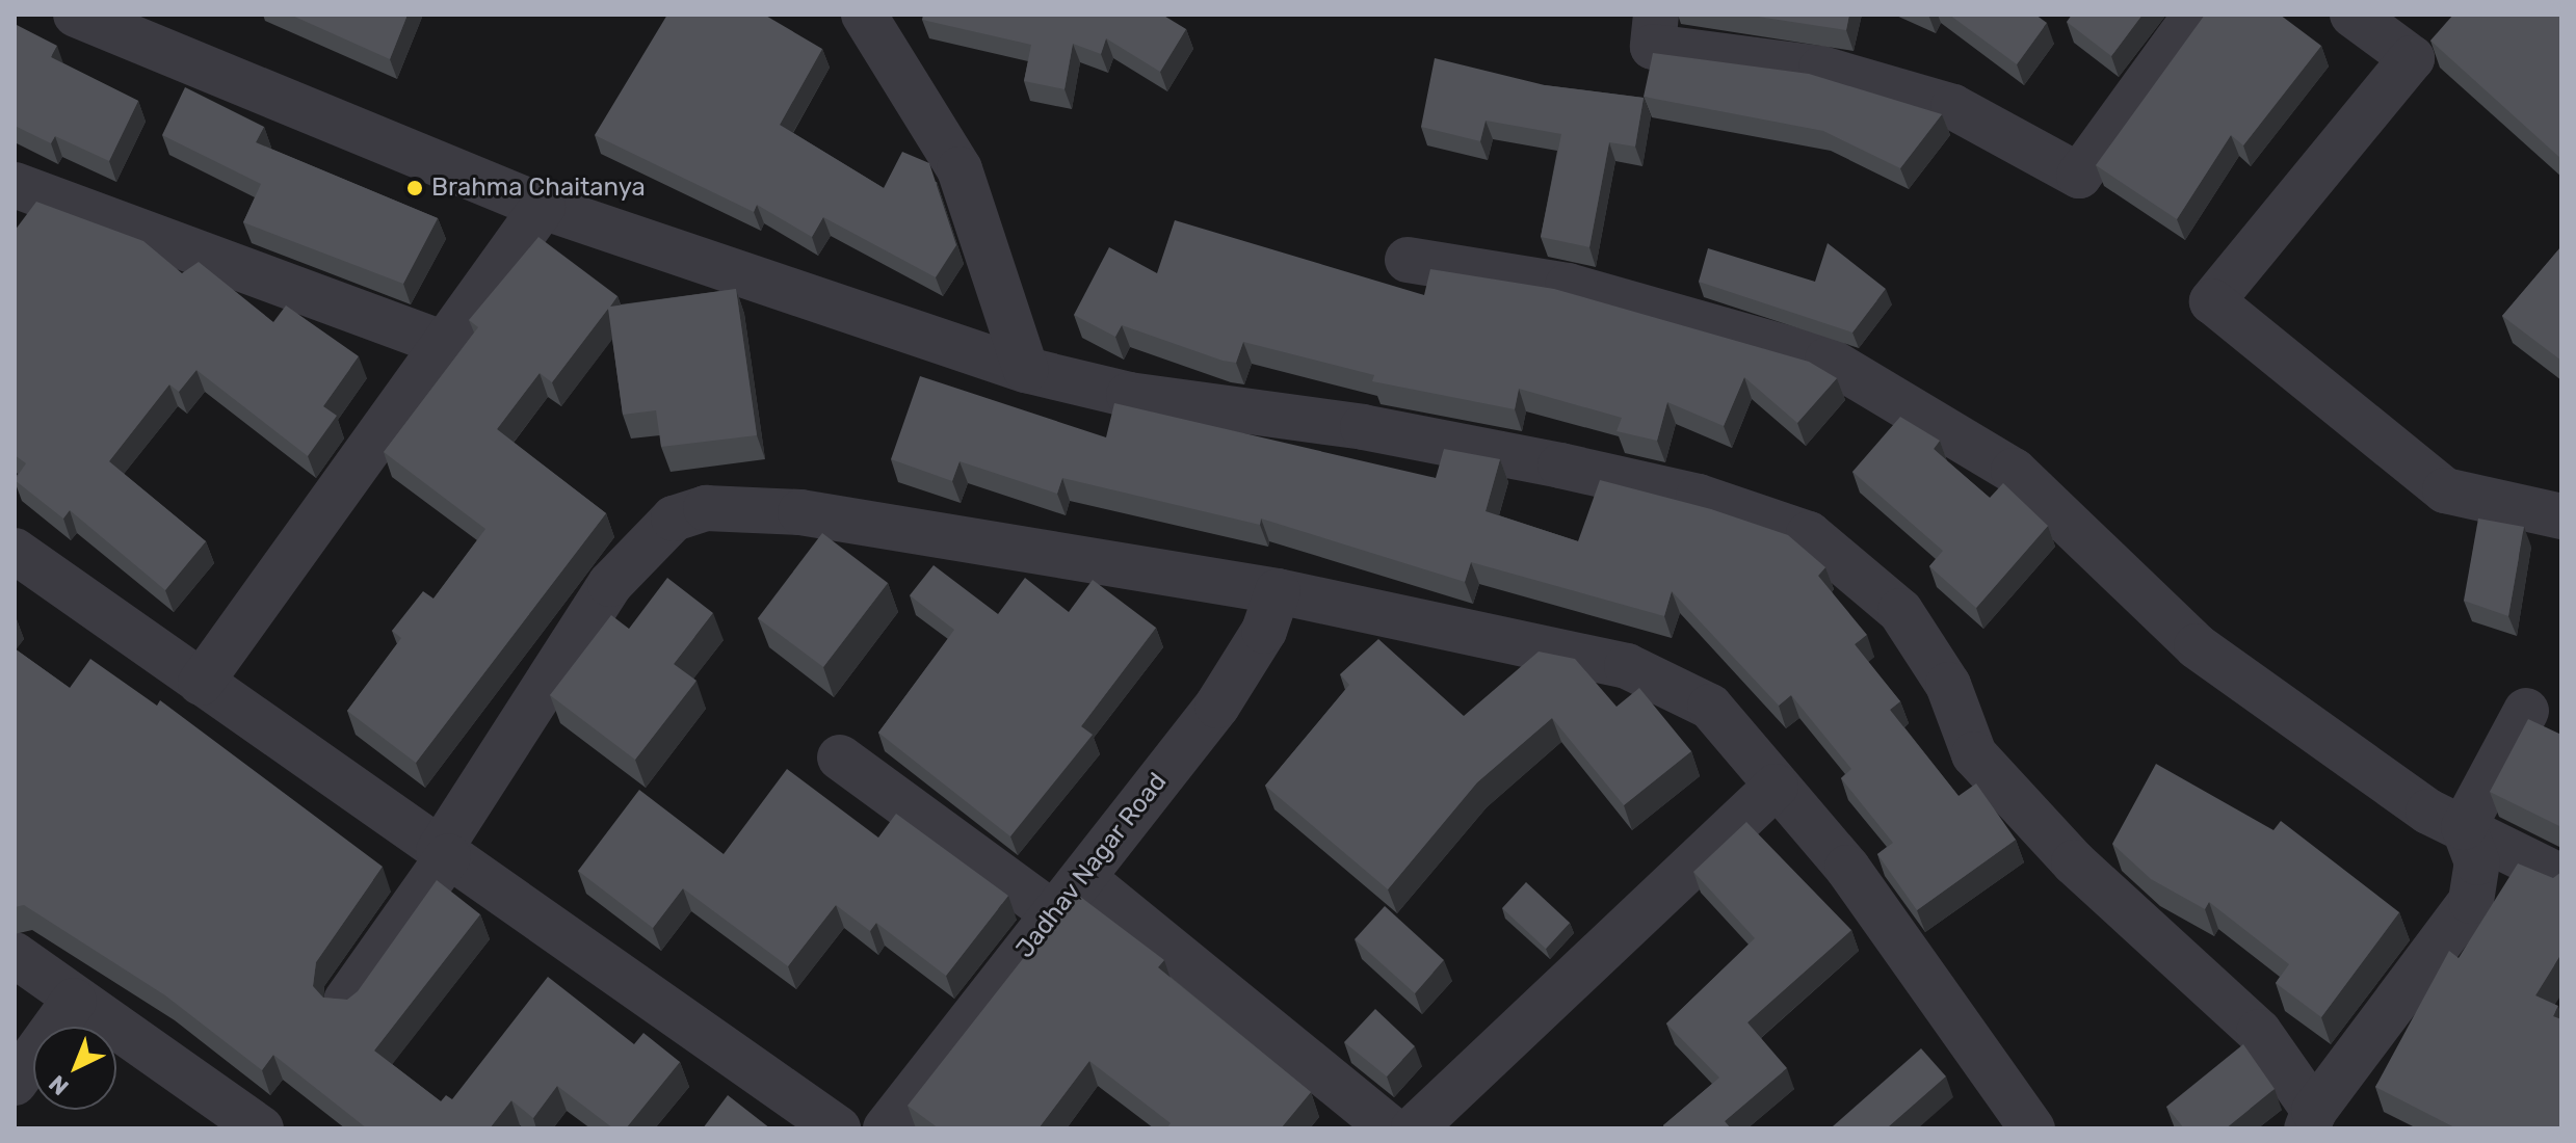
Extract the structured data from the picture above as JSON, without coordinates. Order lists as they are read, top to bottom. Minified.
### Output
{"streets":{"street":["Jadhav Nagar Road"]},"places":["Brahma Chaitanya"],"north":"bottom left"}
